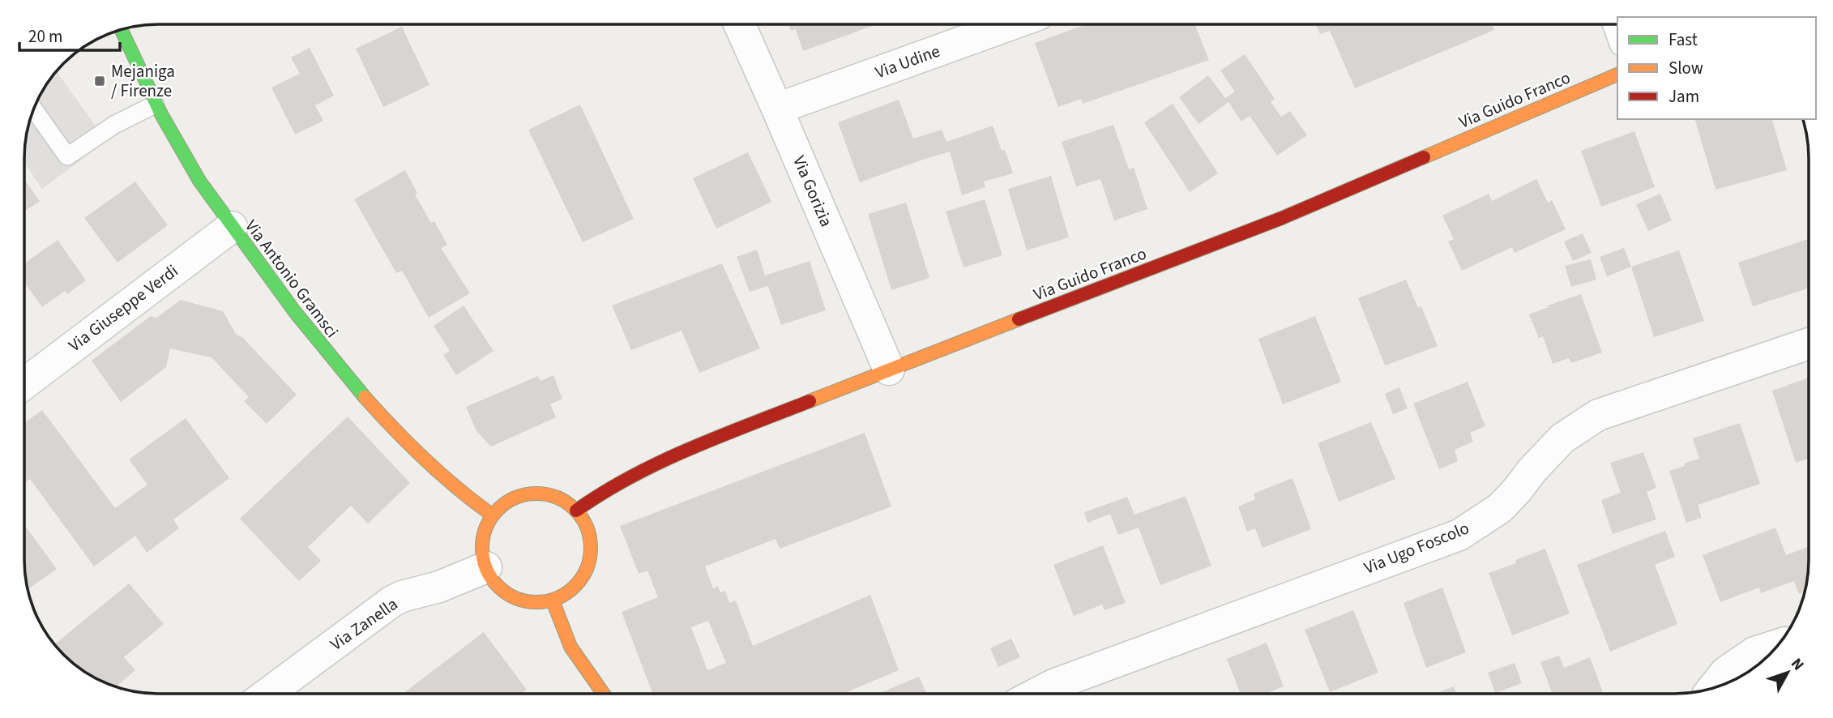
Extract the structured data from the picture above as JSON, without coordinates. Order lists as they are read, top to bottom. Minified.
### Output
{"streets":{"street":["Via Udine","Via Guido Franco","Via Gorizia","Via Antonio Gramsci","Via Giuseppe Verdi","Via Ugo Foscolo","Via Zanella"]},"crossings":[["Via Udine","Via Gorizia"],["Via Guido Franco","Via Gorizia"],["Via Guido Franco","Via Antonio Gramsci"],["Via Guido Franco","Via Zanella"],["Via Antonio Gramsci","Via Giuseppe Verdi"],["Via Antonio Gramsci","Via Zanella"]],"places":{"transit":["Mejaniga / Firenze"]},"legend":["Fast","Slow","Jam"],"scale_bar":"20 m","north":"top right"}
